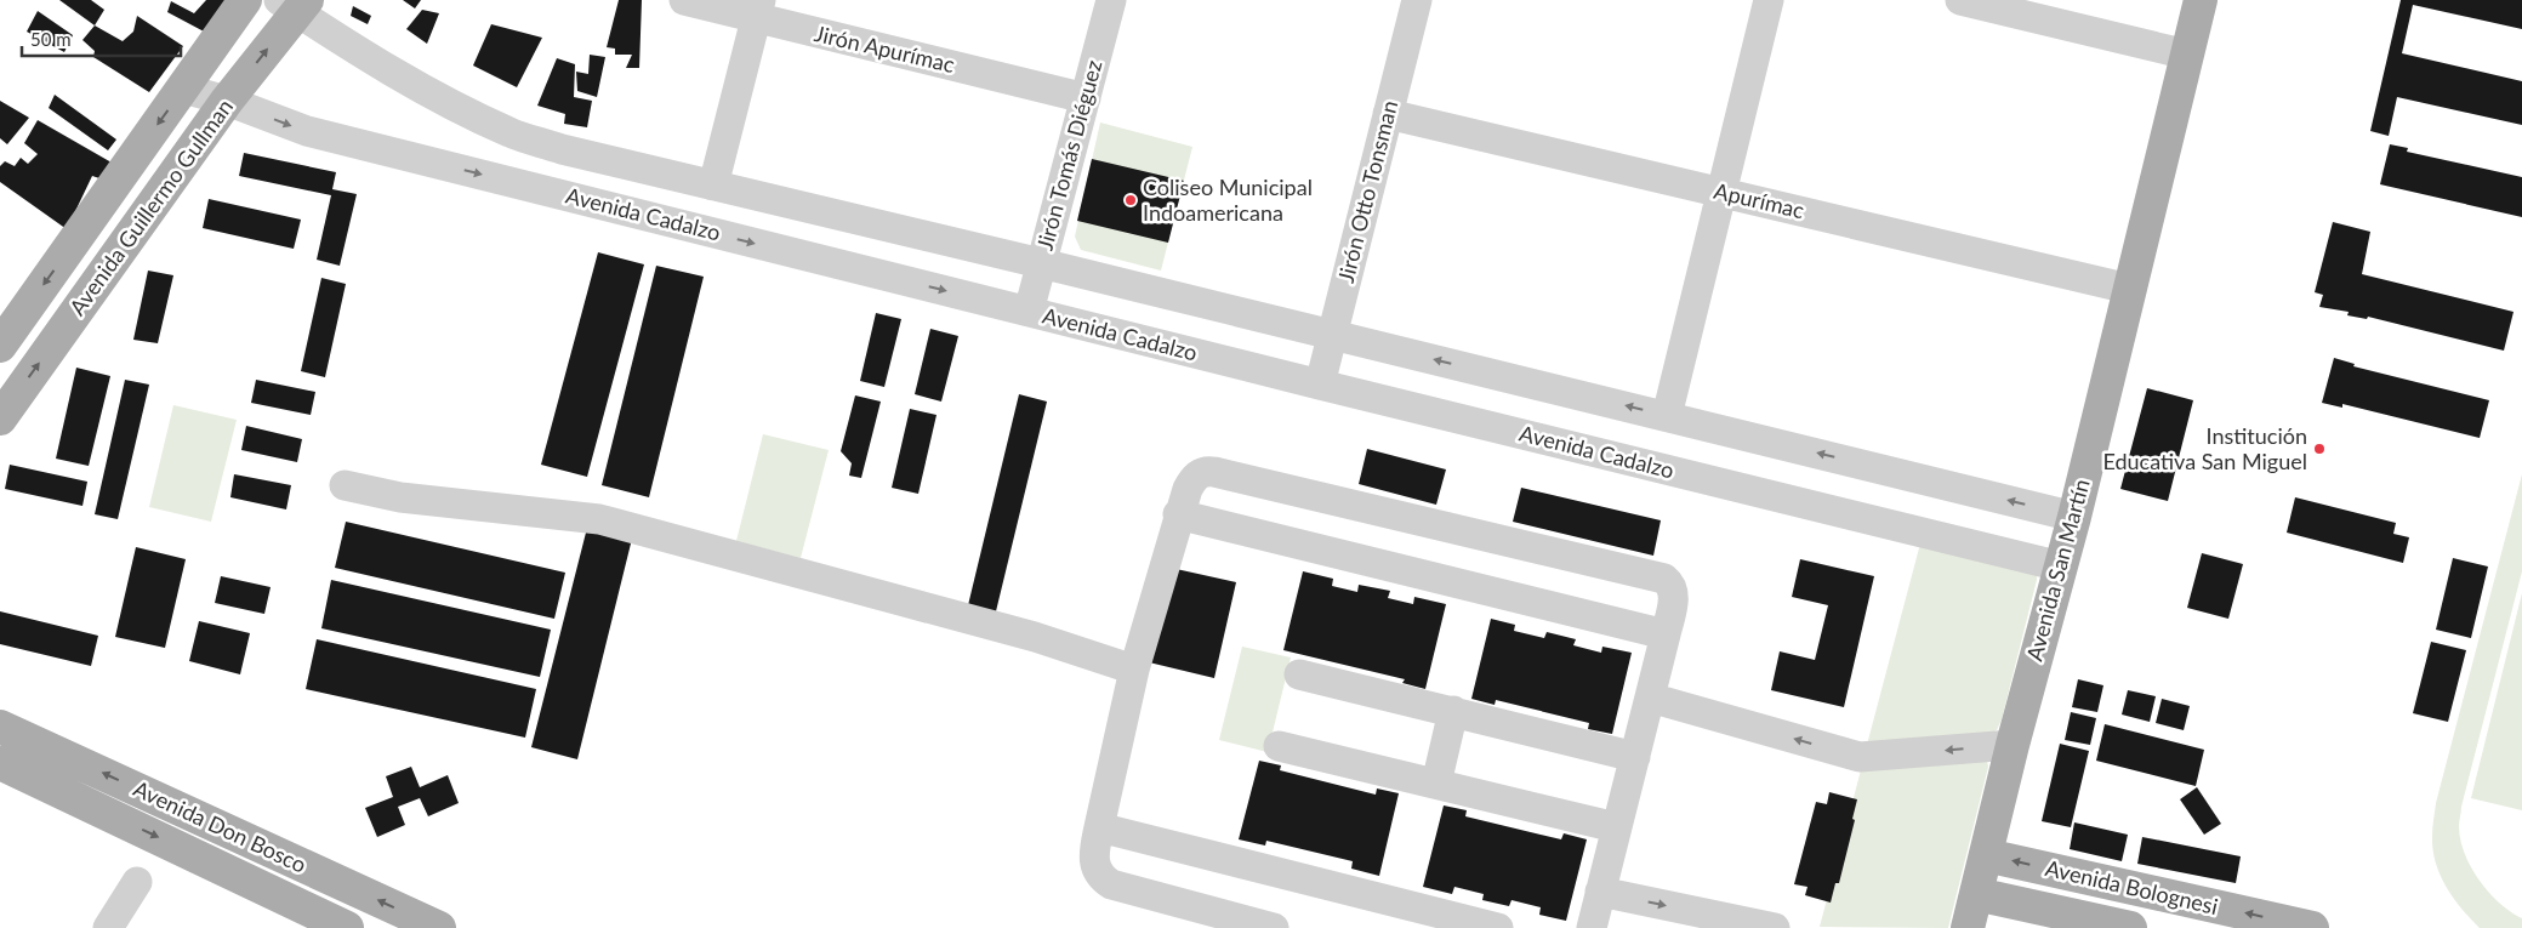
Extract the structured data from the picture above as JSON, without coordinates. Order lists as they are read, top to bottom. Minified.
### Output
{"streets":{"main road":["Avenida Guillermo Gullman","Avenida San Martín","Avenida Don Bosco","Avenida Bolognesi"],"street":["Jirón Apurímac","Jirón Tomás Diéguez","Jirón Otto Tonsman","Apurímac","Avenida Cadalzo"]},"crossings":[["Jirón Apurímac","Jirón Tomás Diéguez"],["Jirón Tomás Diéguez","Avenida Cadalzo"],["Jirón Otto Tonsman","Apurímac"],["Jirón Otto Tonsman","Avenida Cadalzo"],["Apurímac","Avenida San Martín"],["Avenida Guillermo Gullman","Avenida Cadalzo"],["Avenida Cadalzo","Avenida San Martín"],["Avenida San Martín","Avenida Bolognesi"]],"places":["Coliseo Municipal Indoamericana","Institución Educativa San Miguel"],"scale_bar":"50 m"}
